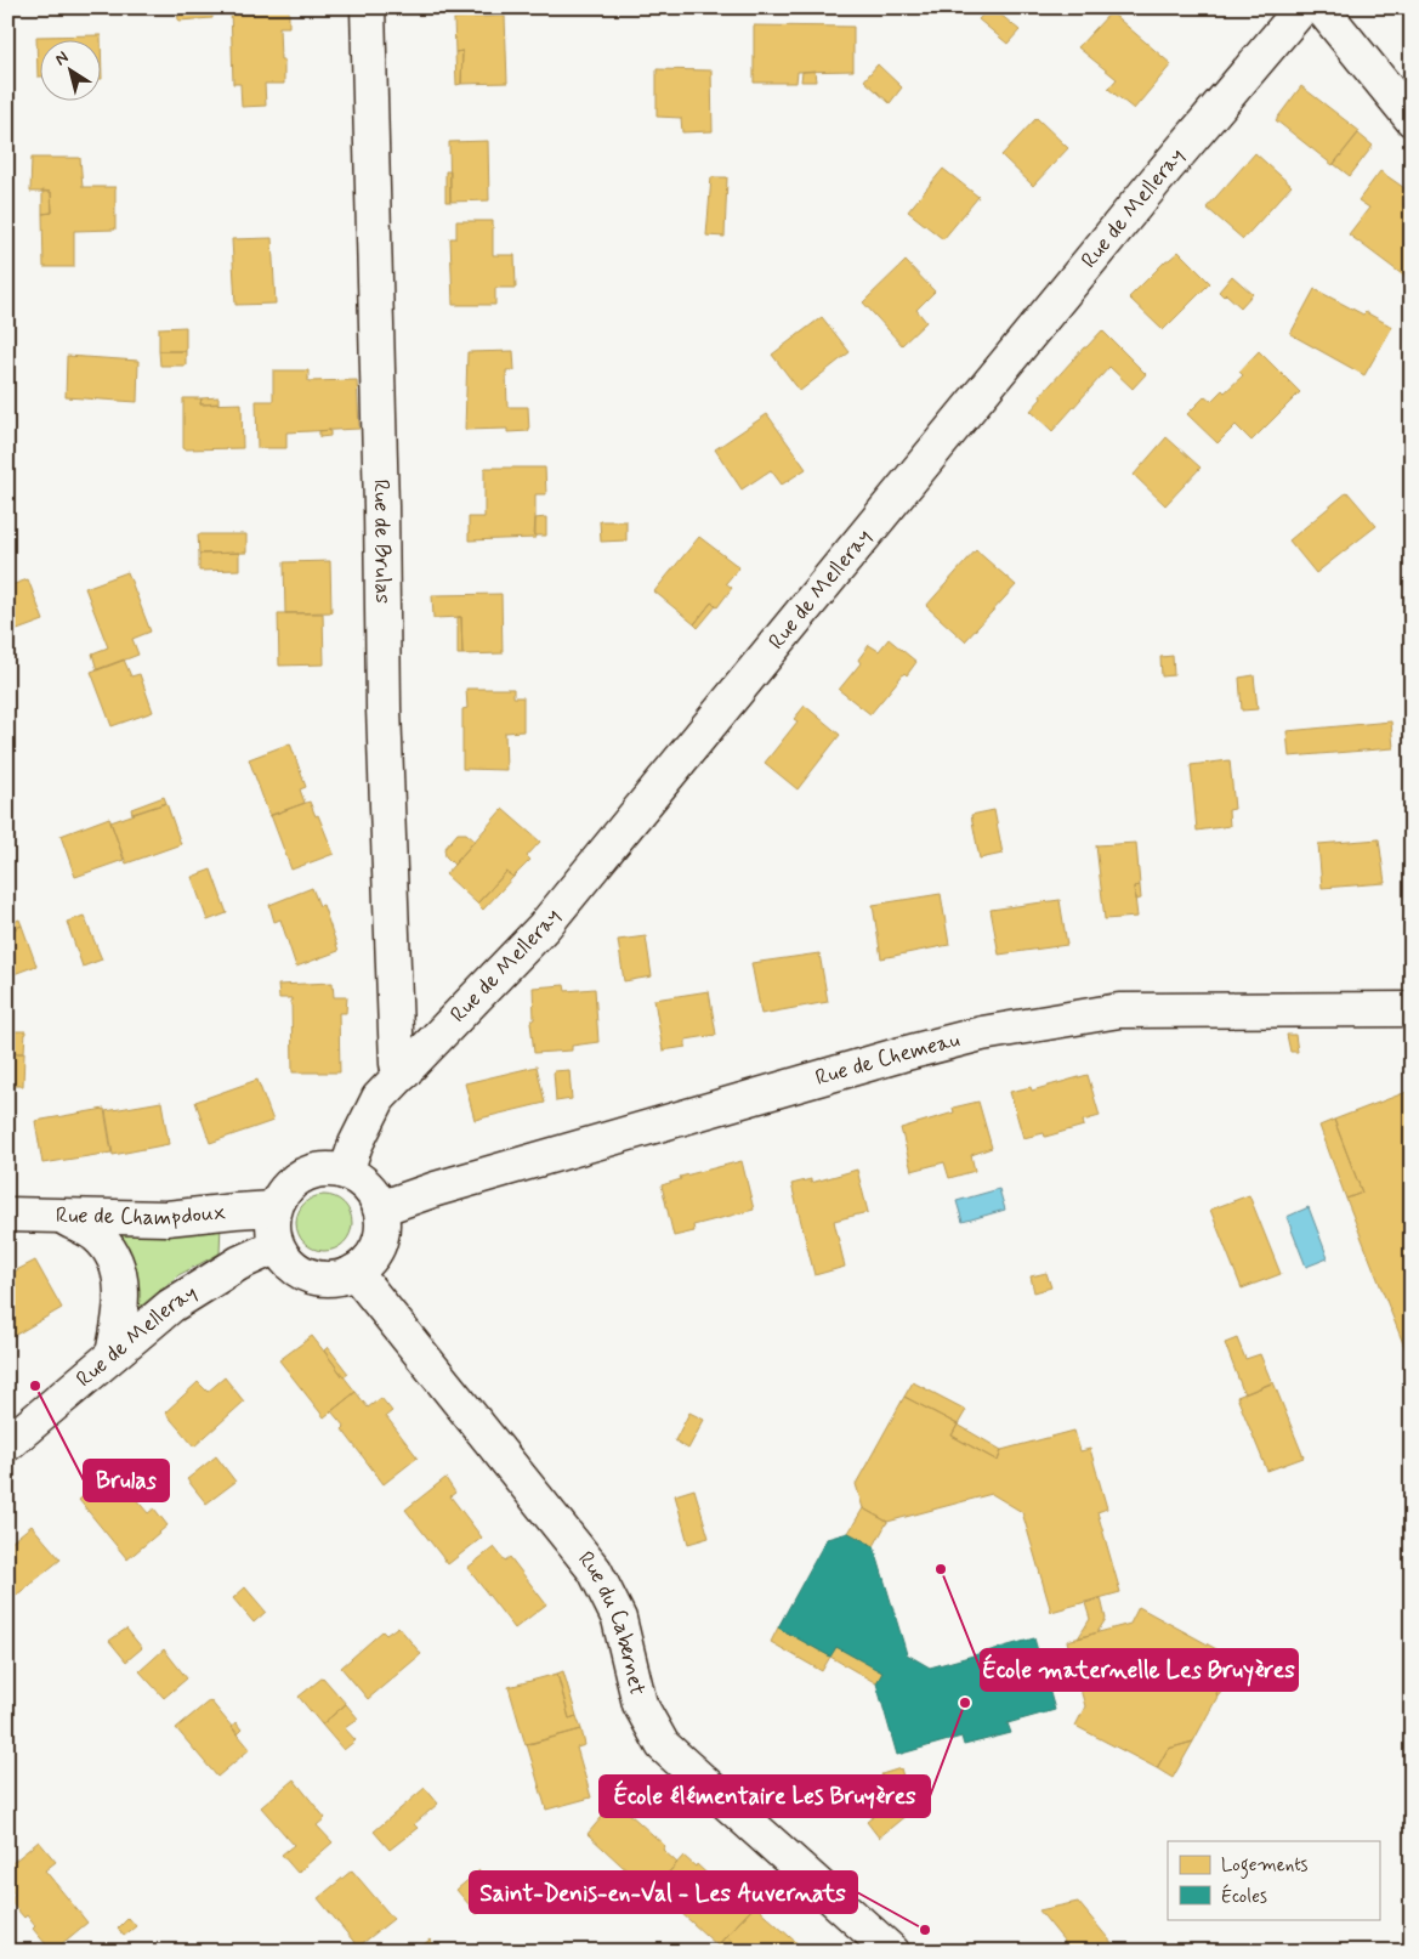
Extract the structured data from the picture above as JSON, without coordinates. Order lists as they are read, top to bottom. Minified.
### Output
{"streets":{"street":["Rue de Melleray","Rue de Brulas","Rue de Chemeau","Rue de Champdoux","Rue du Cabernet"]},"crossings":[["Rue de Melleray","Rue de Brulas"],["Rue de Melleray","Rue de Chemeau"],["Rue de Melleray","Rue de Champdoux"],["Rue de Melleray","Rue du Cabernet"],["Rue de Chemeau","Rue de Champdoux"],["Rue de Chemeau","Rue du Cabernet"],["Rue de Champdoux","Rue du Cabernet"]],"places":["Brulas","École maternelle Les Bruyères","École élémentaire Les Bruyères","Saint-Denis-en-Val - Les Auvernats"],"legend":["Logements","Écoles"],"north":"top left"}
